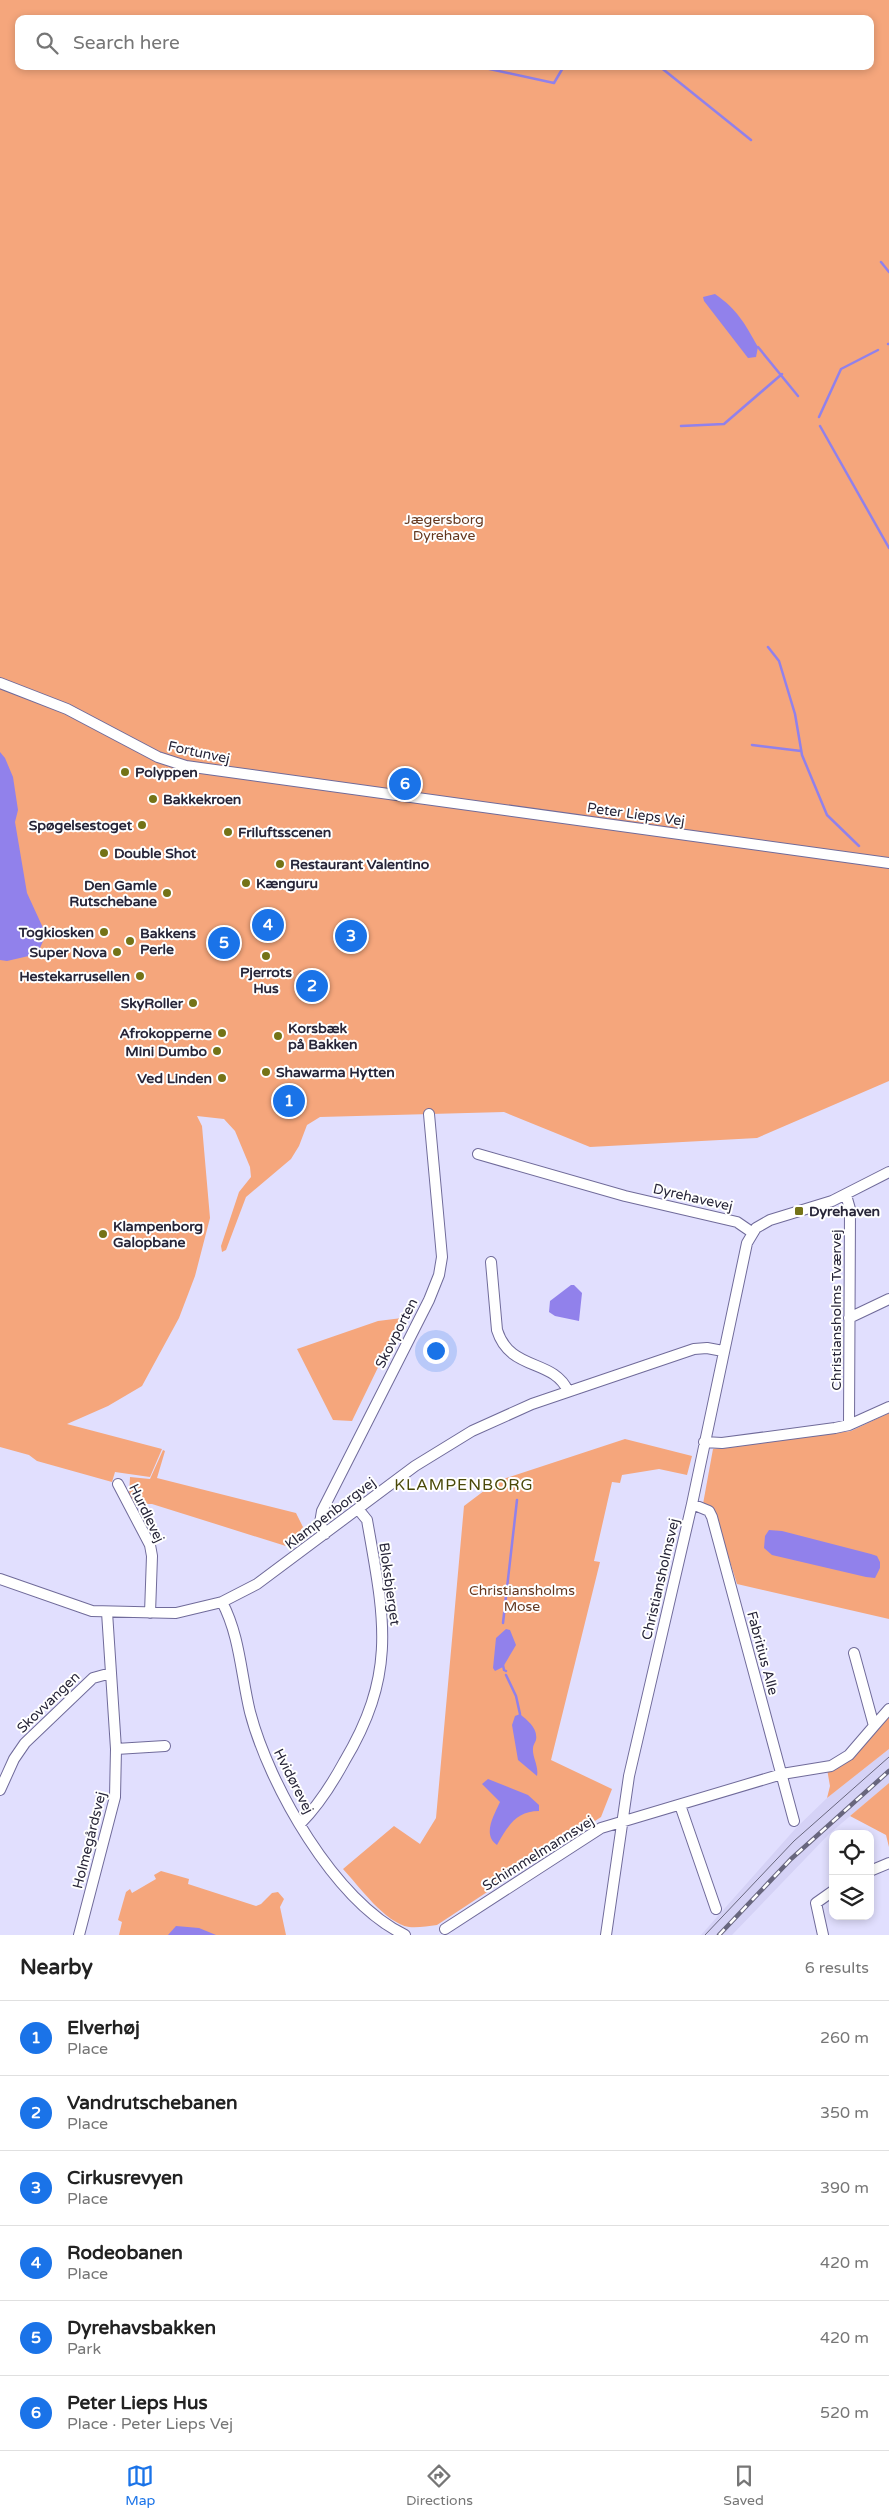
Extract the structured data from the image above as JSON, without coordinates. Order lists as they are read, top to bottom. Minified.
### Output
{"streets":{"street":["Fortunvej","Peter Lieps Vej","Dyrehavevej","Christiansholms Tværvej","Skovporten","Hurdlevej","Klampenborgvej","Christiansholmsvej","Bloksbjerget","Fabritius Alle","Skovvangen","Hvidørevej","Holmegårdsvej","Schimmelmannsvej"]},"crossings":[["Fortunvej","Peter Lieps Vej"],["Dyrehavevej","Christiansholmsvej"],["Skovporten","Klampenborgvej"],["Hurdlevej","Klampenborgvej"],["Klampenborgvej","Christiansholmsvej"],["Klampenborgvej","Bloksbjerget"],["Klampenborgvej","Hvidørevej"],["Klampenborgvej","Holmegårdsvej"],["Christiansholmsvej","Fabritius Alle"],["Christiansholmsvej","Schimmelmannsvej"],["Bloksbjerget","Hvidørevej"],["Fabritius Alle","Schimmelmannsvej"],["Skovvangen","Holmegårdsvej"]],"districts":["KLAMPENBORG"],"parks":["Jægersborg Dyrehave","Christiansholms Mose"],"places":{"other":["Polyppen","Bakkekroen","Spøgelsestoget","Friluftsscenen","Double Shot","Restaurant Valentino","Kænguru","Den Gamle Rutschebane","Togkiosken","Bakkens Perle","Super Nova","Pjerrots Hus","Hestekarrusellen","SkyRoller","Afrokopperne","Korsbæk på Bakken","Mini Dumbo","Shawarma Hytten","Ved Linden","Klampenborg Galopbane"],"transit":["Dyrehaven"]},"page":{"search":"Search here","pins":["6","4","3","5","2","1"],"heading":["Nearby","6 results"],"list":[{"mark":"1","name":"Elverhøj","note":"Place","value":"260 m"},{"mark":"2","name":"Vandrutschebanen","note":"Place","value":"350 m"},{"mark":"3","name":"Cirkusrevyen","note":"Place","value":"390 m"},{"mark":"4","name":"Rodeobanen","note":"Place","value":"420 m"},{"mark":"5","name":"Dyrehavsbakken","note":"Park","value":"420 m"},{"mark":"6","name":"Peter Lieps Hus","note":"Place · Peter Lieps Vej","value":"520 m"}],"nav":["Map","Directions","Saved"]}}
